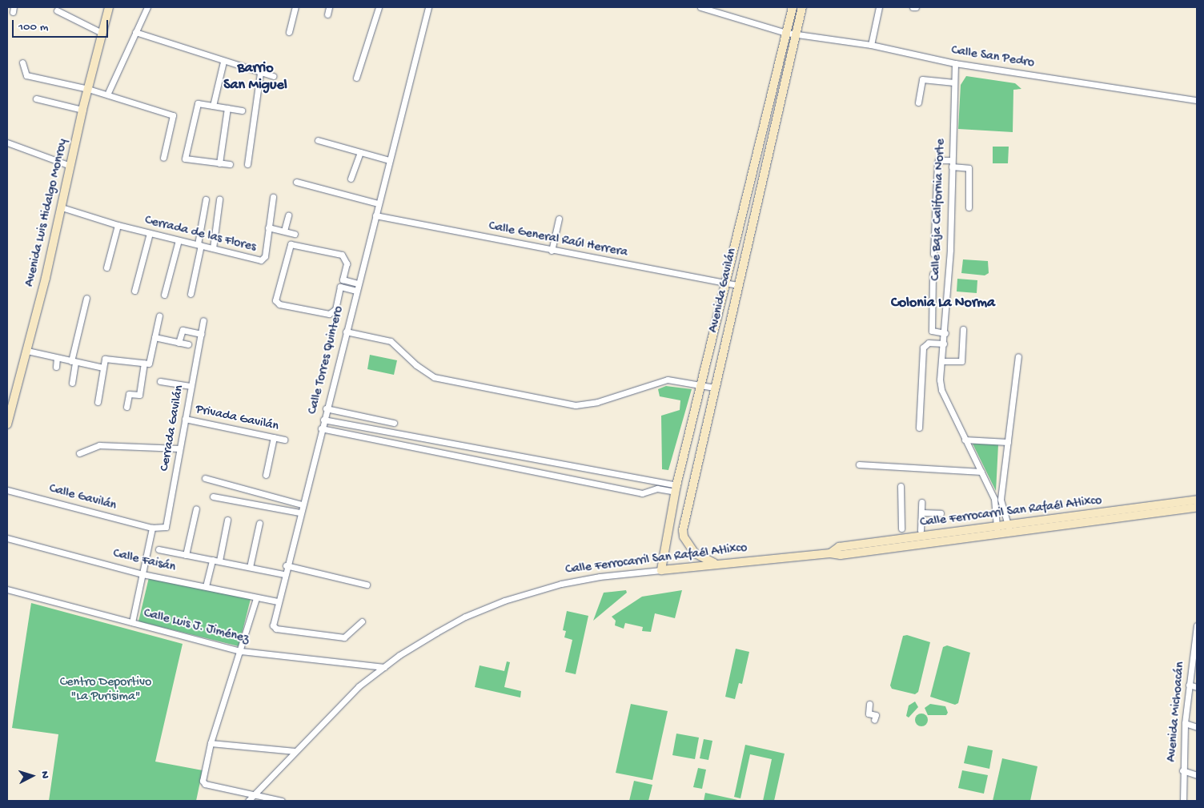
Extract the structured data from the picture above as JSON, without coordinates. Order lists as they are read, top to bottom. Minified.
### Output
{"streets":{"main road":["Avenida Luis Hidalgo Monroy","Avenida Gavilán","Calle Ferrocarril San Rafaél Atlixco"],"street":["Calle San Pedro","Calle Baja California Norte","Cerrada de las Flores","Calle General Raúl Herrera","Calle Torres Quintero","Privada Gavilán","Cerrada Gavilán","Calle Gavilán","Calle Faisán","Calle Luis J. Jiménez","Avenida Michoacán"]},"crossings":[["Calle San Pedro","Calle Baja California Norte"],["Calle San Pedro","Avenida Gavilán"],["Calle Baja California Norte","Calle Ferrocarril San Rafaél Atlixco"],["Avenida Luis Hidalgo Monroy","Cerrada de las Flores"],["Calle General Raúl Herrera","Avenida Gavilán"],["Calle General Raúl Herrera","Calle Torres Quintero"],["Avenida Gavilán","Calle Ferrocarril San Rafaél Atlixco"],["Calle Torres Quintero","Calle Faisán"],["Privada Gavilán","Cerrada Gavilán"],["Cerrada Gavilán","Calle Gavilán"],["Calle Ferrocarril San Rafaél Atlixco","Calle Luis J. Jiménez"]],"districts":["Barrio San Miguel","Colonia La Norma"],"parks":["Centro Deportivo \"La Purisima\""],"scale_bar":"100 m","north":"right"}
